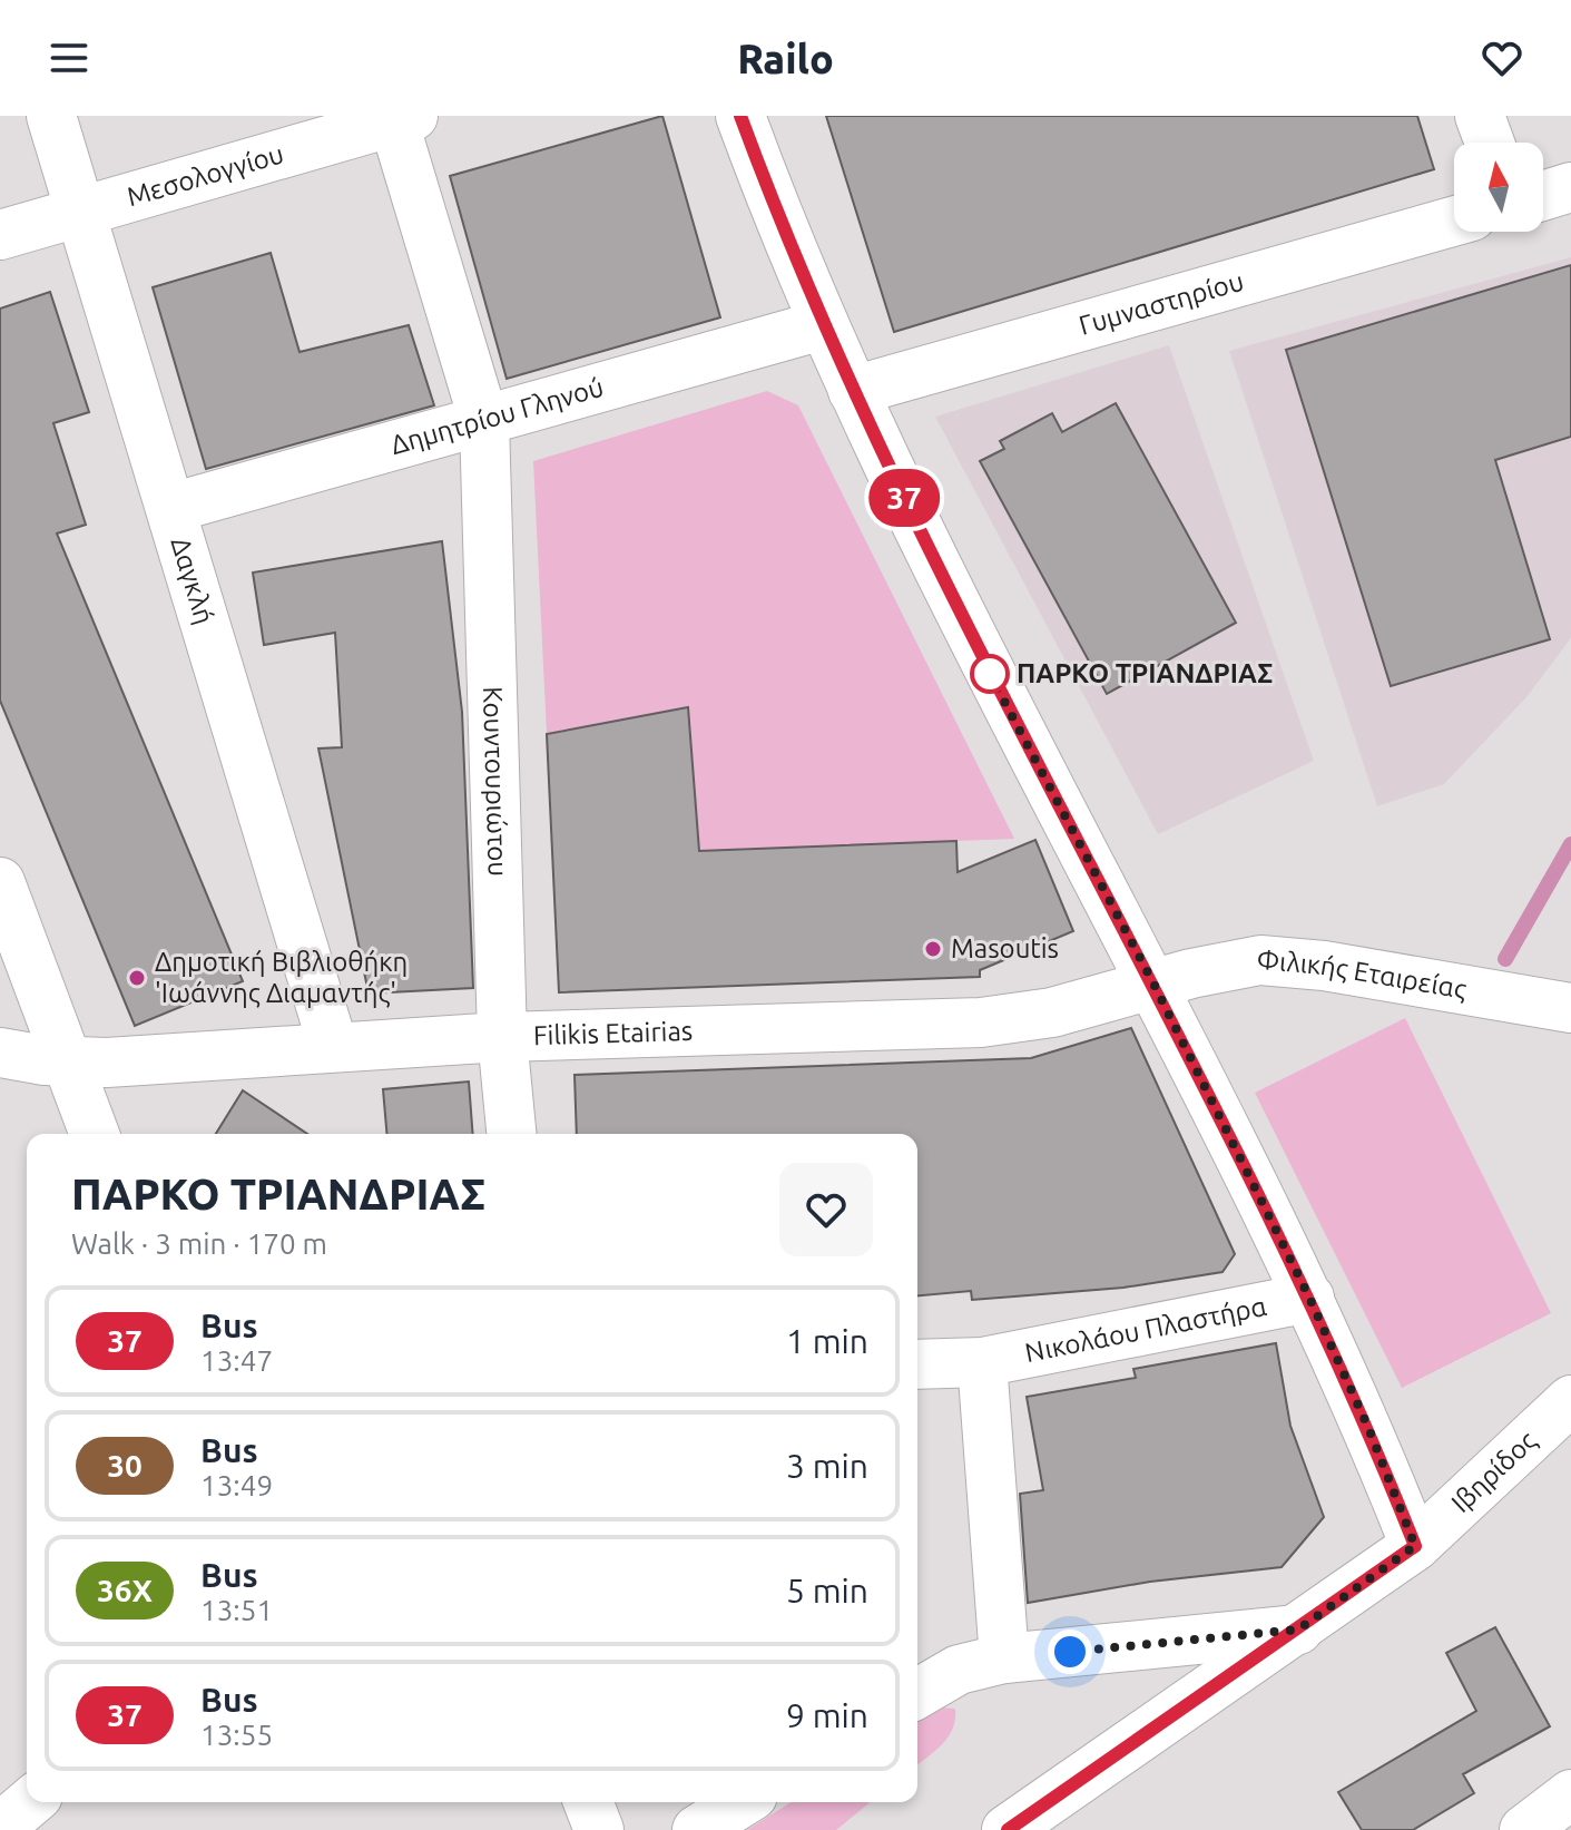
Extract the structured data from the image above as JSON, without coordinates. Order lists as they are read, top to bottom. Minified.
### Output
{"streets":{"street":["Μεσολογγίου","Γυμναστηρίου","Δημητρίου Γληνού","Δαγκλή","Κουντουριώτου","Φιλικής Εταιρείας","Filikis Etairias","Νικολάου Πλαστήρα","Ιβηρίδος"]},"crossings":[["Μεσολογγίου","Δαγκλή"],["Μεσολογγίου","Κουντουριώτου"],["Δημητρίου Γληνού","Δαγκλή"],["Δημητρίου Γληνού","Κουντουριώτου"],["Δαγκλή","Filikis Etairias"],["Κουντουριώτου","Filikis Etairias"],["Φιλικής Εταιρείας","Filikis Etairias"]],"places":["ΠΑΡΚΟ ΤΡΙΑΝΔΡΙΑΣ","Masoutis","Δημοτική Βιβλιοθήκη 'Ιωάννης Διαμαντής'"],"lines":["bus line 37"],"north":"top","page":{"header":"Railo","on_map":"37","heading":["ΠΑΡΚΟ ΤΡΙΑΝΔΡΙΑΣ","Walk · 3 min · 170 m"],"list":[{"mark":"37","name":"Bus","note":"13:47","value":"1 min"},{"mark":"30","name":"Bus","note":"13:49","value":"3 min"},{"mark":"36Χ","name":"Bus","note":"13:51","value":"5 min"},{"mark":"37","name":"Bus","note":"13:55","value":"9 min"}]}}
